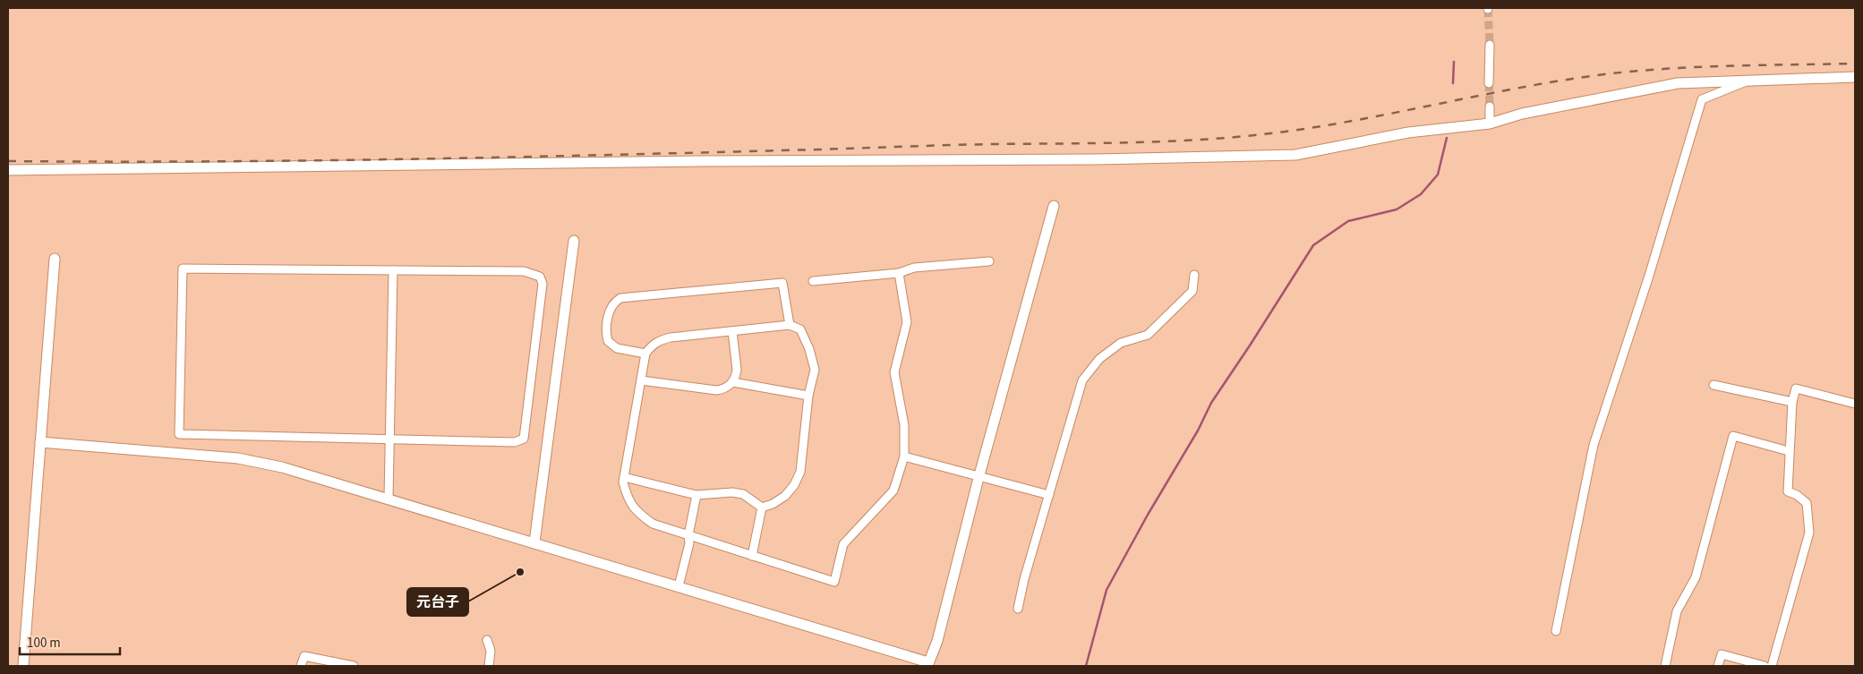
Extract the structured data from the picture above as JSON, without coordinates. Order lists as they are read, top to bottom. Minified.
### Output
{"places":["元台子"],"scale_bar":"100 m"}
